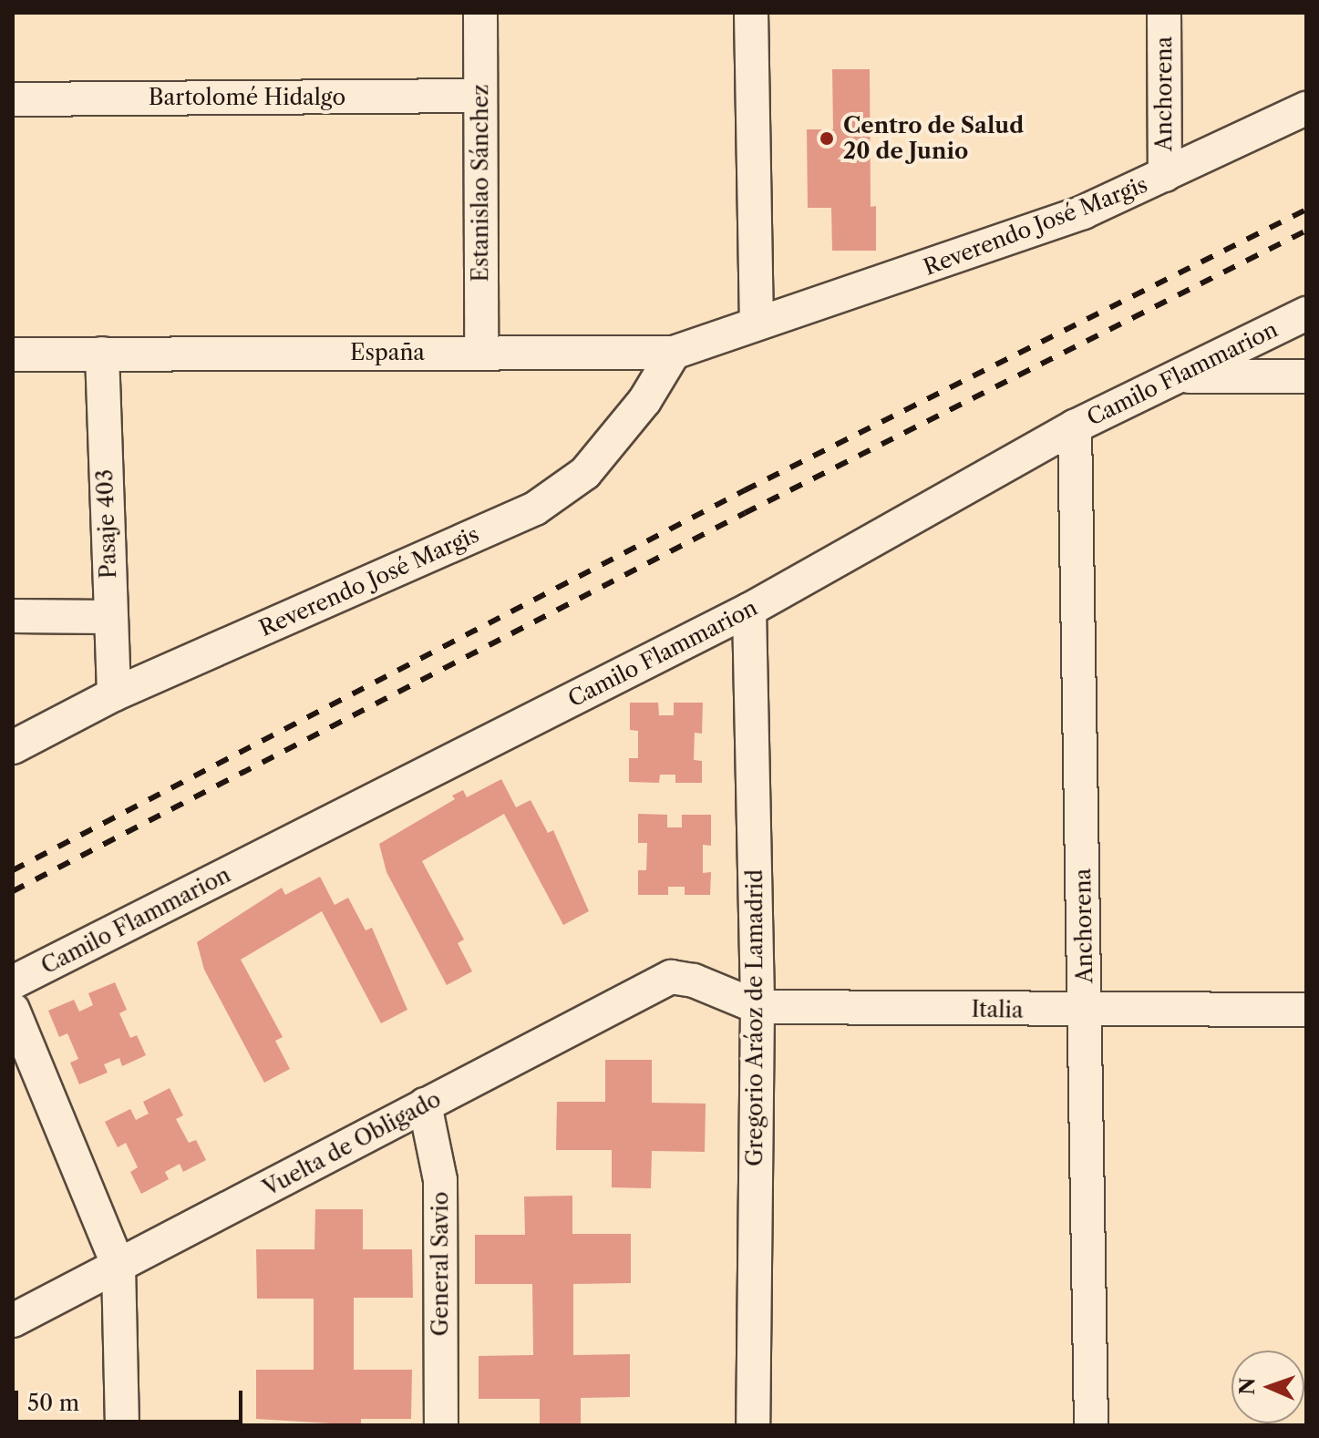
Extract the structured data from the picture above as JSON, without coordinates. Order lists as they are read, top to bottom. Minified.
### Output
{"streets":{"street":["Anchorena","Bartolomé Hidalgo","Estanislao Sánchez","Reverendo José Margis","España","Camilo Flammarion","Pasaje 403","Italia","Gregorio Aráoz de Lamadrid","Vuelta de Obligado","General Savio"]},"crossings":[["Anchorena","Reverendo José Margis"],["Anchorena","Camilo Flammarion"],["Anchorena","Italia"],["Bartolomé Hidalgo","Estanislao Sánchez"],["Estanislao Sánchez","España"],["Reverendo José Margis","España"],["Reverendo José Margis","Pasaje 403"],["España","Pasaje 403"],["Camilo Flammarion","Gregorio Aráoz de Lamadrid"],["Italia","Gregorio Aráoz de Lamadrid"],["Italia","Vuelta de Obligado"],["Vuelta de Obligado","General Savio"]],"places":["Centro de Salud 20 de Junio"],"scale_bar":"50 m","north":"left"}
